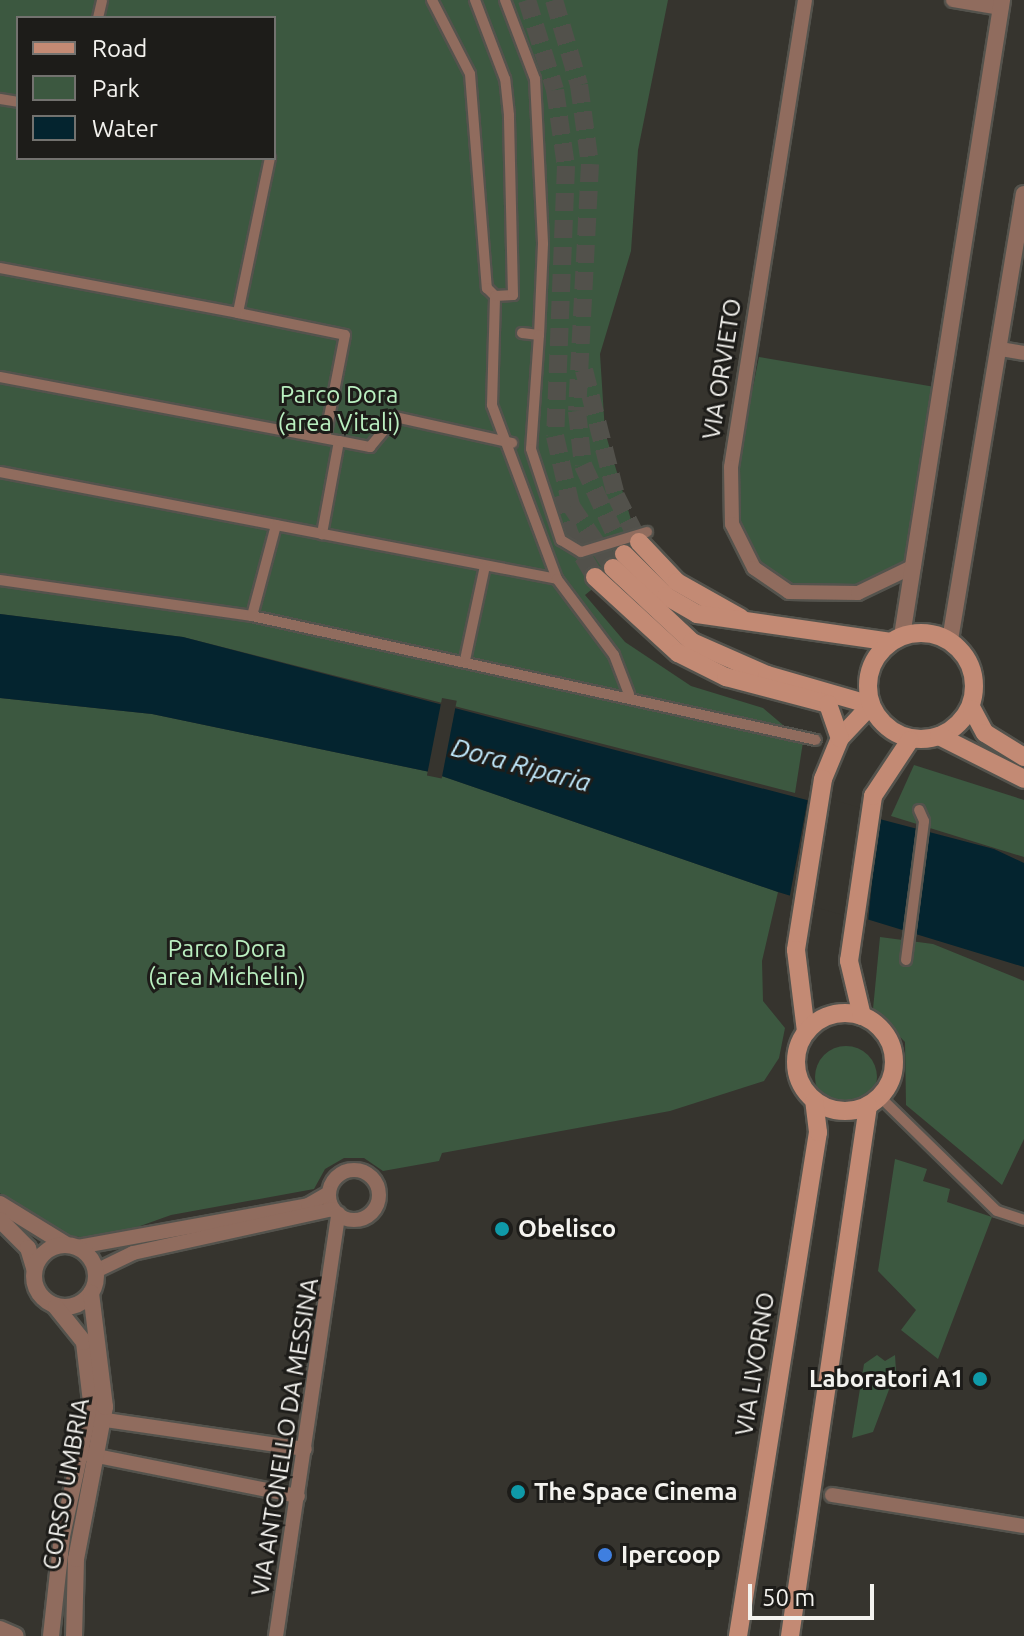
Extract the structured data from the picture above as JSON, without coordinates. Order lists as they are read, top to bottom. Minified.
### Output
{"streets":{"main road":["VIA LIVORNO"],"street":["VIA ORVIETO","VIA ANTONELLO DA MESSINA","CORSO UMBRIA"]},"water":["Dora Riparia"],"parks":["Parco Dora (area Vitali)","Parco Dora (area Michelin)"],"places":["Obelisco","Laboratori A1","The Space Cinema","Ipercoop"],"legend":["Road","Park","Water"],"scale_bar":"50 m"}
